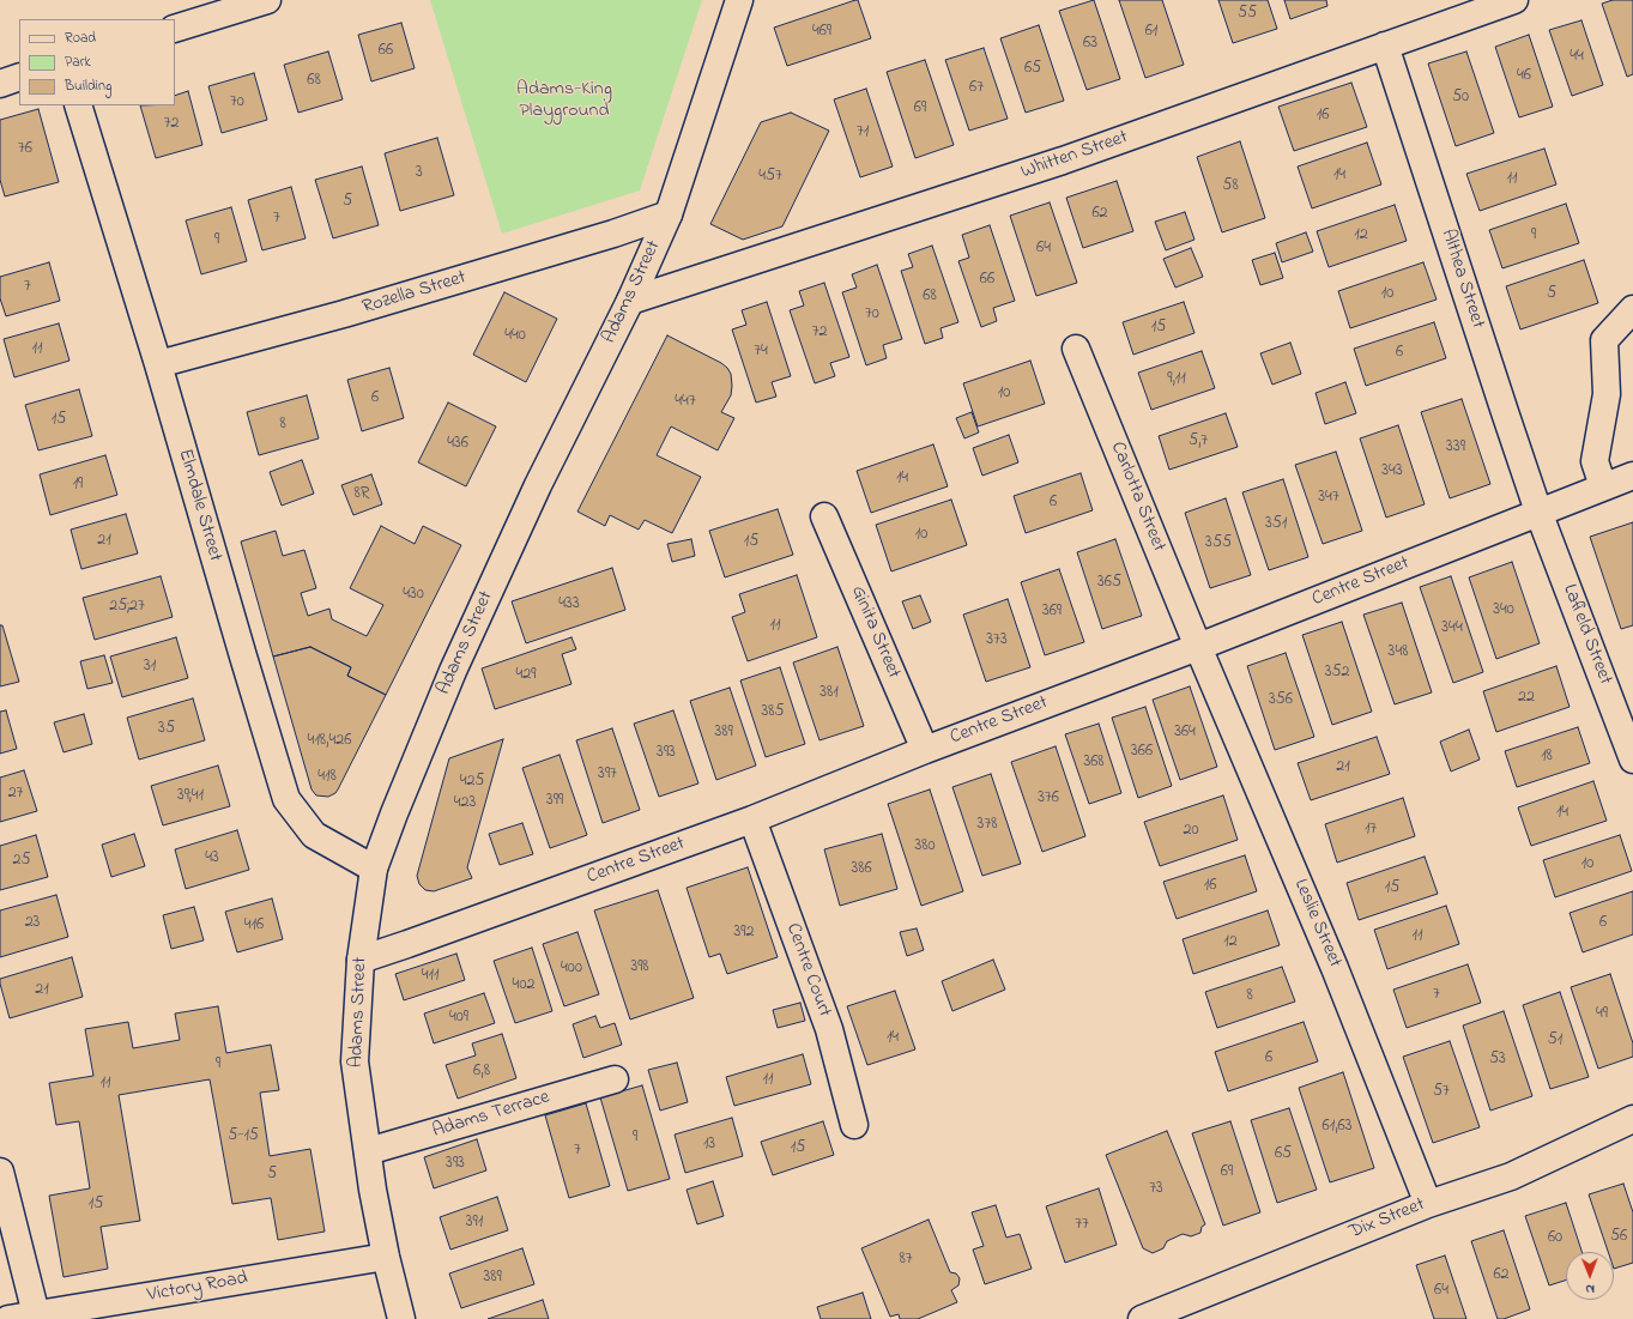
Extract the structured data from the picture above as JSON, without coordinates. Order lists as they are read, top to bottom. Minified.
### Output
{"streets":{"street":["Whitten Street","Althea Street","Adams Street","Rozella Street","Carlotta Street","Elmdale Street","Centre Street","Ginita Street","Lafield Street","Leslie Street","Centre Court","Adams Terrace","Dix Street","Victory Road"]},"crossings":[["Whitten Street","Althea Street"],["Whitten Street","Adams Street"],["Althea Street","Centre Street"],["Althea Street","Lafield Street"],["Adams Street","Rozella Street"],["Adams Street","Elmdale Street"],["Adams Street","Centre Street"],["Adams Street","Adams Terrace"],["Adams Street","Victory Road"],["Rozella Street","Elmdale Street"],["Carlotta Street","Centre Street"],["Carlotta Street","Leslie Street"],["Centre Street","Ginita Street"],["Centre Street","Lafield Street"],["Centre Street","Leslie Street"],["Centre Street","Centre Court"],["Leslie Street","Dix Street"]],"parks":["Adams-King Playground"],"house_numbers":["55","469","61","63","66","44","65","46","68","67","50","70","69","16","72","71","76","3","14","457","11","58","5","62","7","12","9","9","64","66","7","10","5","68","70","15","72","440","11","74","6","9,11","10","6","447","15","8","5,7","436","339","343","14","19","8R","347","6","351","10","21","15","355","365","430","433","25;27","340","369","11","344","373","348","31","352","429","381","22","356","385","35","389","364","418,426","366","393","18","368","21","397","418","425","27","39;41","376","399","423","14","378","17","20","380","43","25","10","386","16","15","23","6","416","392","11","12","398","400","411","402","21","7","8","49","409","14","51","6","53","9","6,8","11","11","57","61,63","5-15","9","13","15","7","65","393","69","5","73","15","391","77","56","60","87","62","389","64"],"legend":["Road","Park","Building"],"north":"bottom"}
